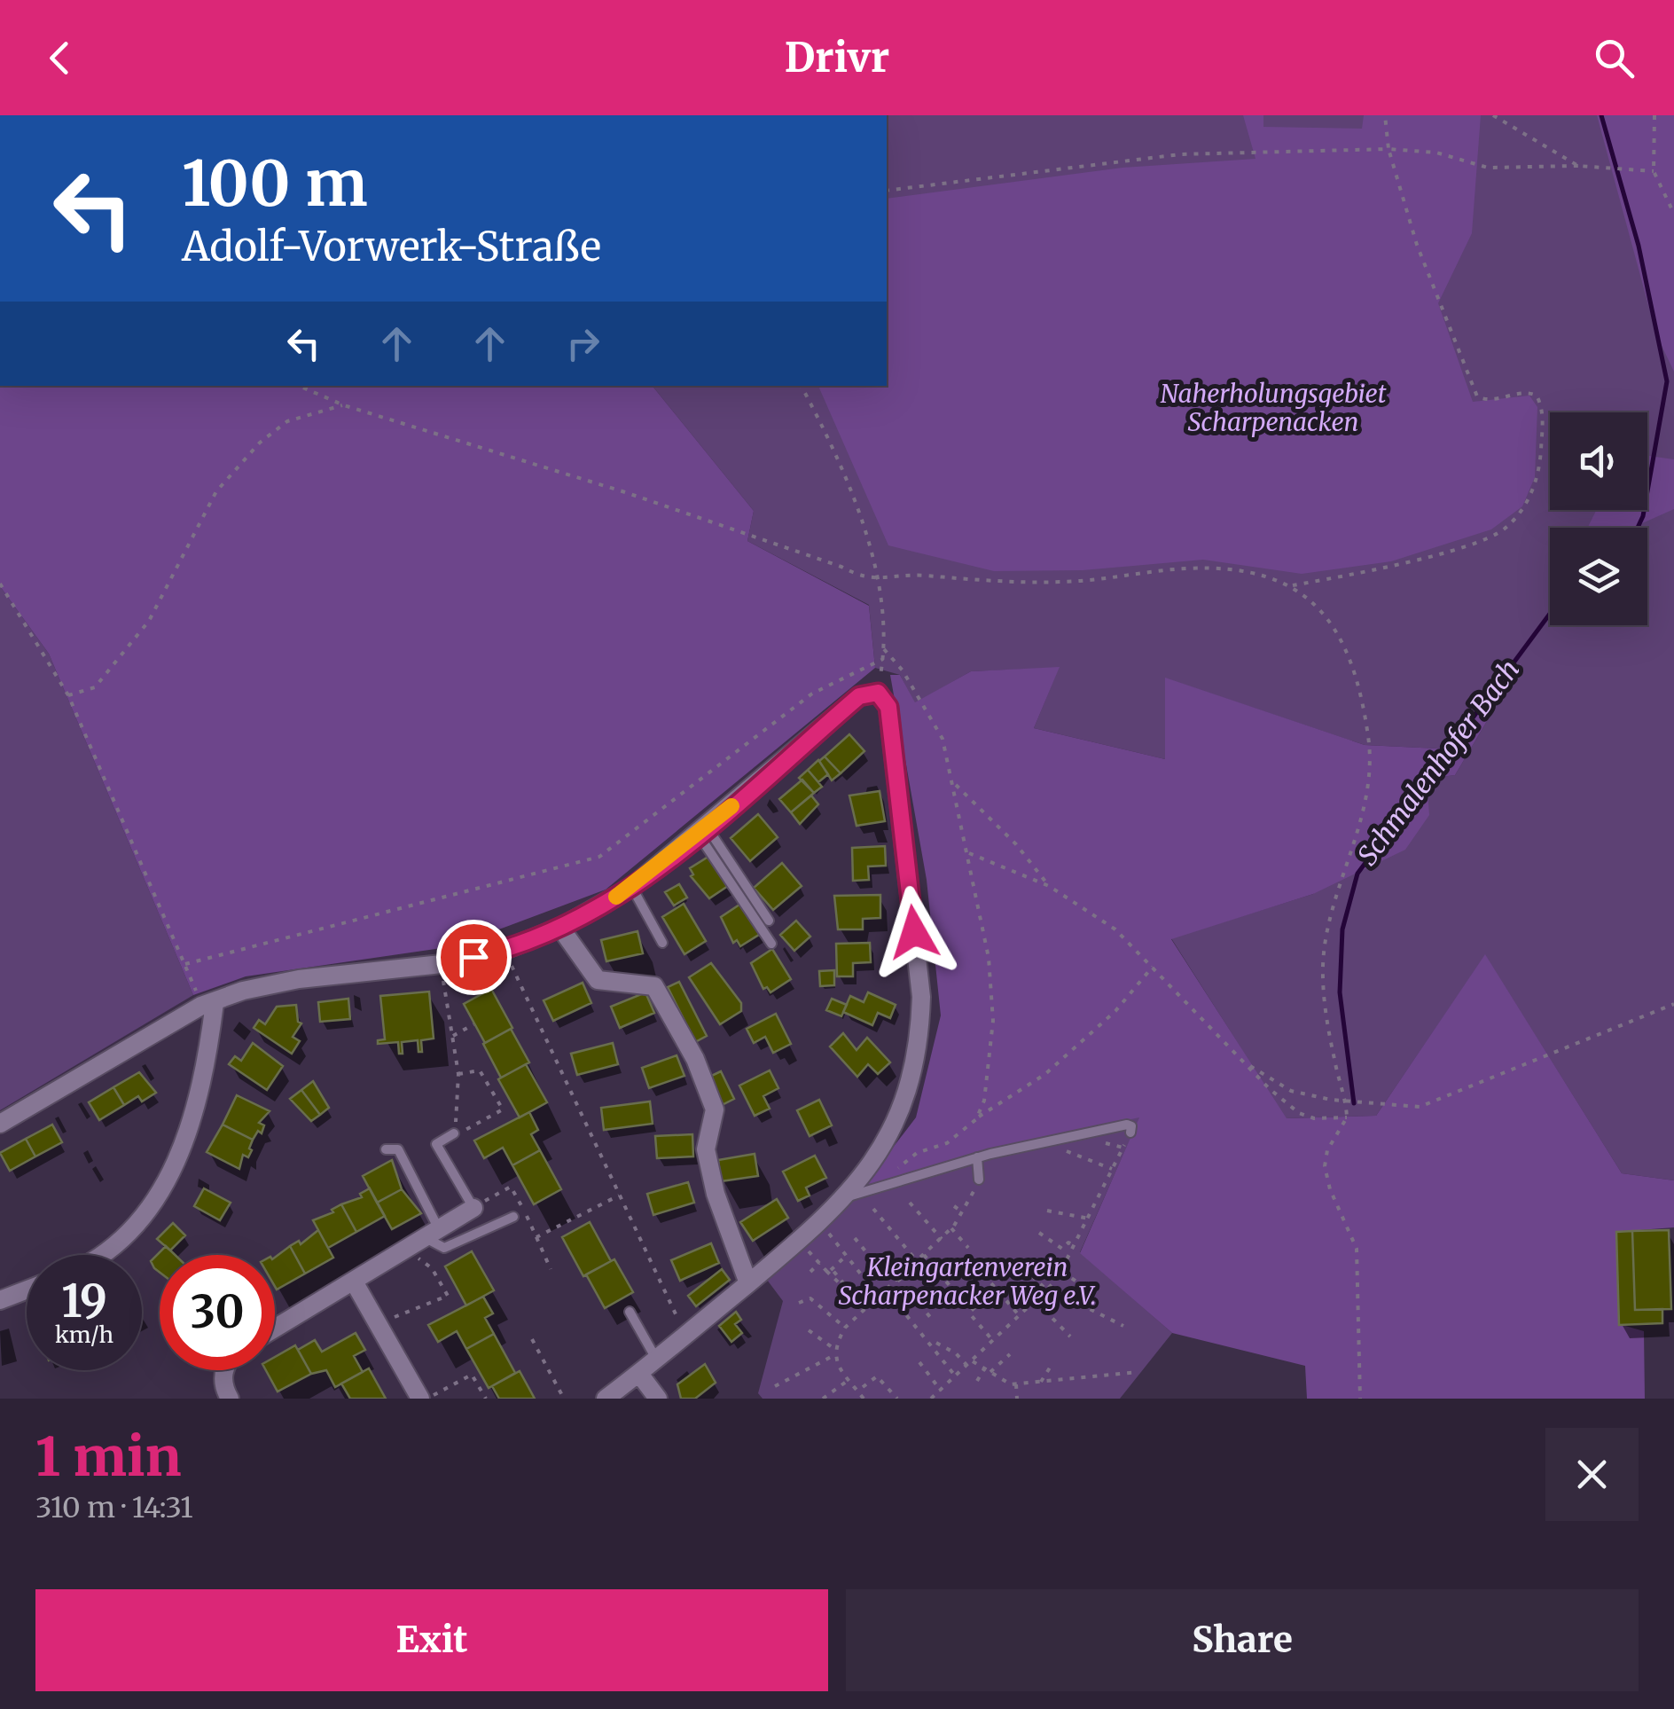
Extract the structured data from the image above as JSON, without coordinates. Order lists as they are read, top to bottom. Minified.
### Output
{"water":["Schmalenhofer Bach"],"parks":["Naherholungsgebiet Scharpenacken","Kleingartenverein Scharpenacker Weg e.V."],"page":{"header":"Drivr","turn":["100 m","Adolf-Vorwerk-Straße"],"speed":"19 km/h","limit":"30","heading":["1 min","310 m · 14:31"],"buttons":["Exit","Share"]}}
